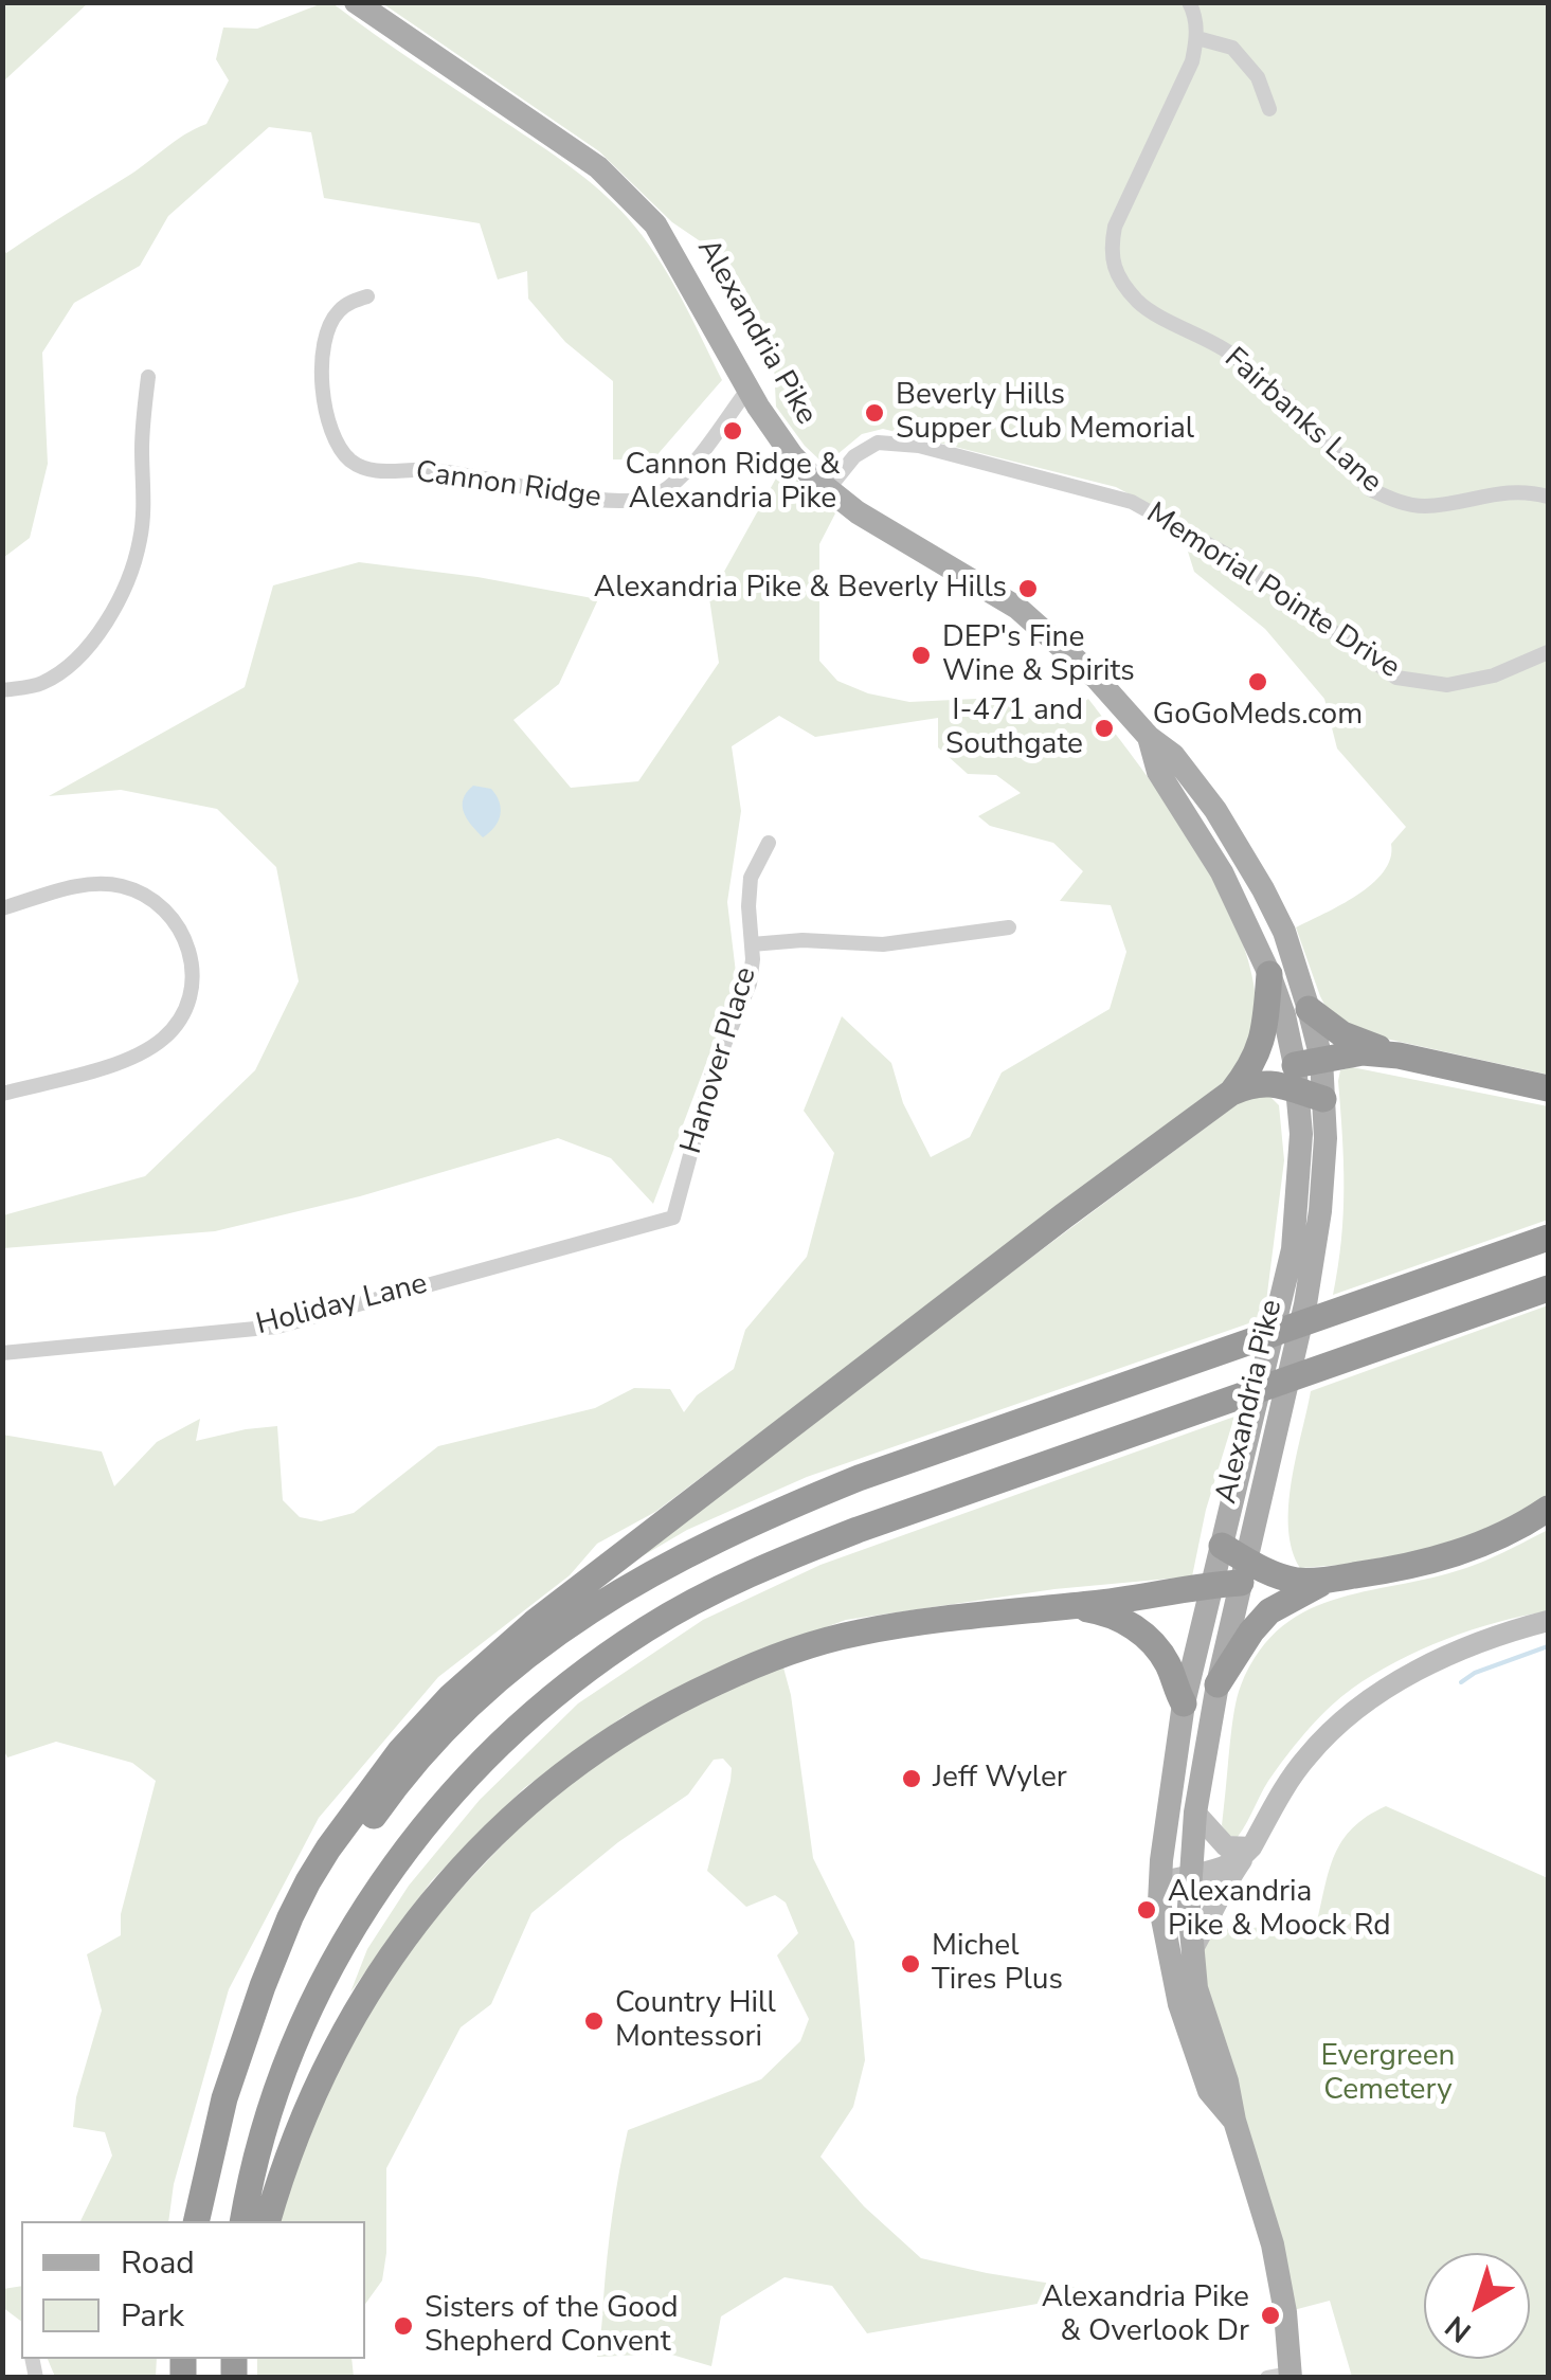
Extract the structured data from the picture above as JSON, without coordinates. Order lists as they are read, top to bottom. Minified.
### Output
{"streets":{"main road":["Alexandria Pike"],"street":["Fairbanks Lane","Cannon Ridge","Memorial Pointe Drive","Hanover Place","Holiday Lane"]},"crossings":[["Alexandria Pike","Cannon Ridge"],["Alexandria Pike","Memorial Pointe Drive"],["Hanover Place","Holiday Lane"]],"parks":["Evergreen Cemetery"],"places":["Beverly Hills Supper Club Memorial","Cannon Ridge & Alexandria Pike","Alexandria Pike & Beverly Hills","DEP's Fine Wine & Spirits","GoGoMeds.com","I-471 and Southgate","Jeff Wyler","Alexandria Pike & Moock Rd","Michel Tires Plus","Country Hill Montessori","Alexandria Pike & Overlook Dr","Sisters of the Good Shepherd Convent"],"legend":["Road","Park"],"north":"bottom left"}
